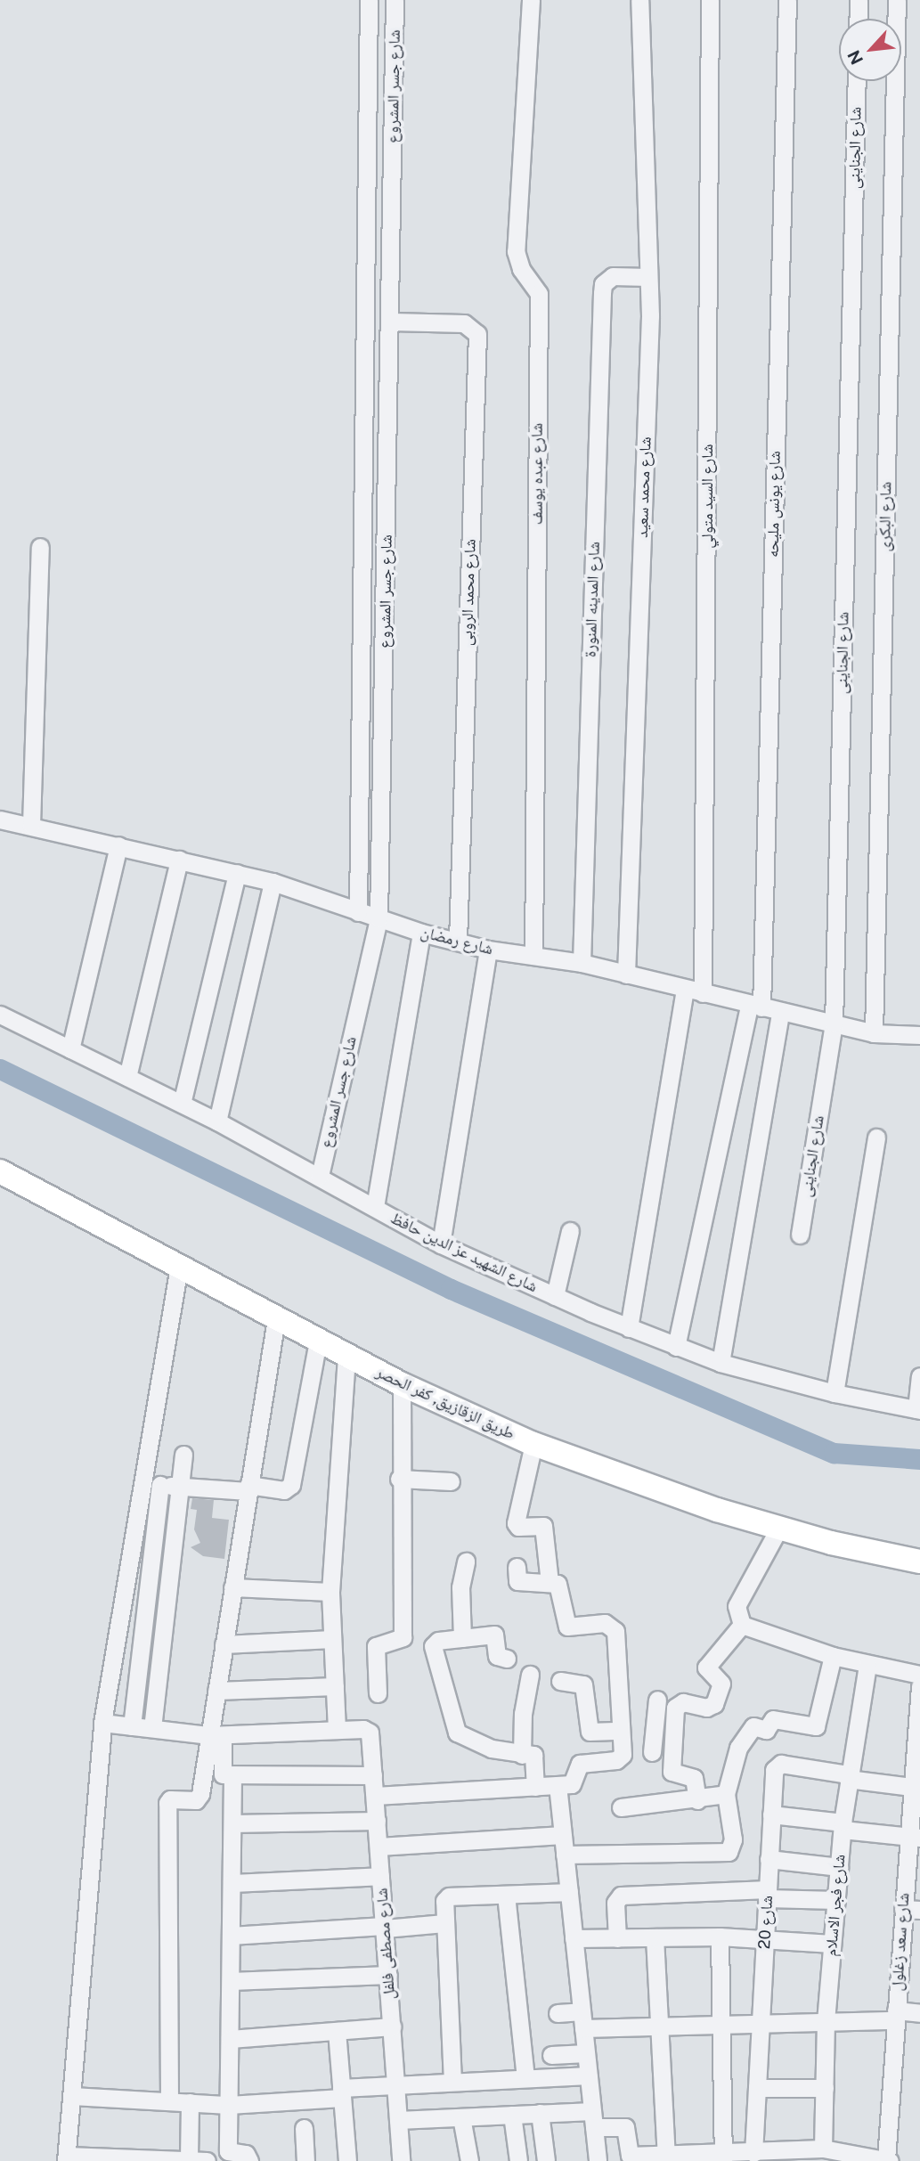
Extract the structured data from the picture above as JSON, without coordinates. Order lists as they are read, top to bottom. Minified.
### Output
{"streets":{"main road":["طريق الزقازيق, كفر الحصر"],"street":["شارع جسر المشروع","شارع الجناينى","شارع عبده يوسف","شارع محمد سعيد","شارع السيد متولي","شارع يونس مليحه","شارع البكرى","شارع محمد الروبى","شارع المدينه المنورة","شارع رمضان","شارع الشهيد عز الدين حافظ","شارع فجر الاسلام","شارع 20","شارع سعد زغلول","شارع مصطفى فلفل"]},"crossings":[["شارع جسر المشروع","شارع محمد الروبى"],["شارع جسر المشروع","شارع رمضان"],["شارع جسر المشروع","شارع الشهيد عز الدين حافظ"],["شارع الجناينى","شارع رمضان"],["شارع عبده يوسف","شارع رمضان"],["شارع محمد سعيد","شارع المدينه المنورة"],["شارع محمد سعيد","شارع رمضان"],["شارع السيد متولي","شارع رمضان"],["شارع يونس مليحه","شارع رمضان"],["شارع يونس مليحه","شارع الشهيد عز الدين حافظ"],["شارع البكرى","شارع رمضان"],["شارع محمد الروبى","شارع رمضان"],["شارع المدينه المنورة","شارع رمضان"],["شارع فجر الاسلام","شارع 20"]],"north":"bottom left"}
